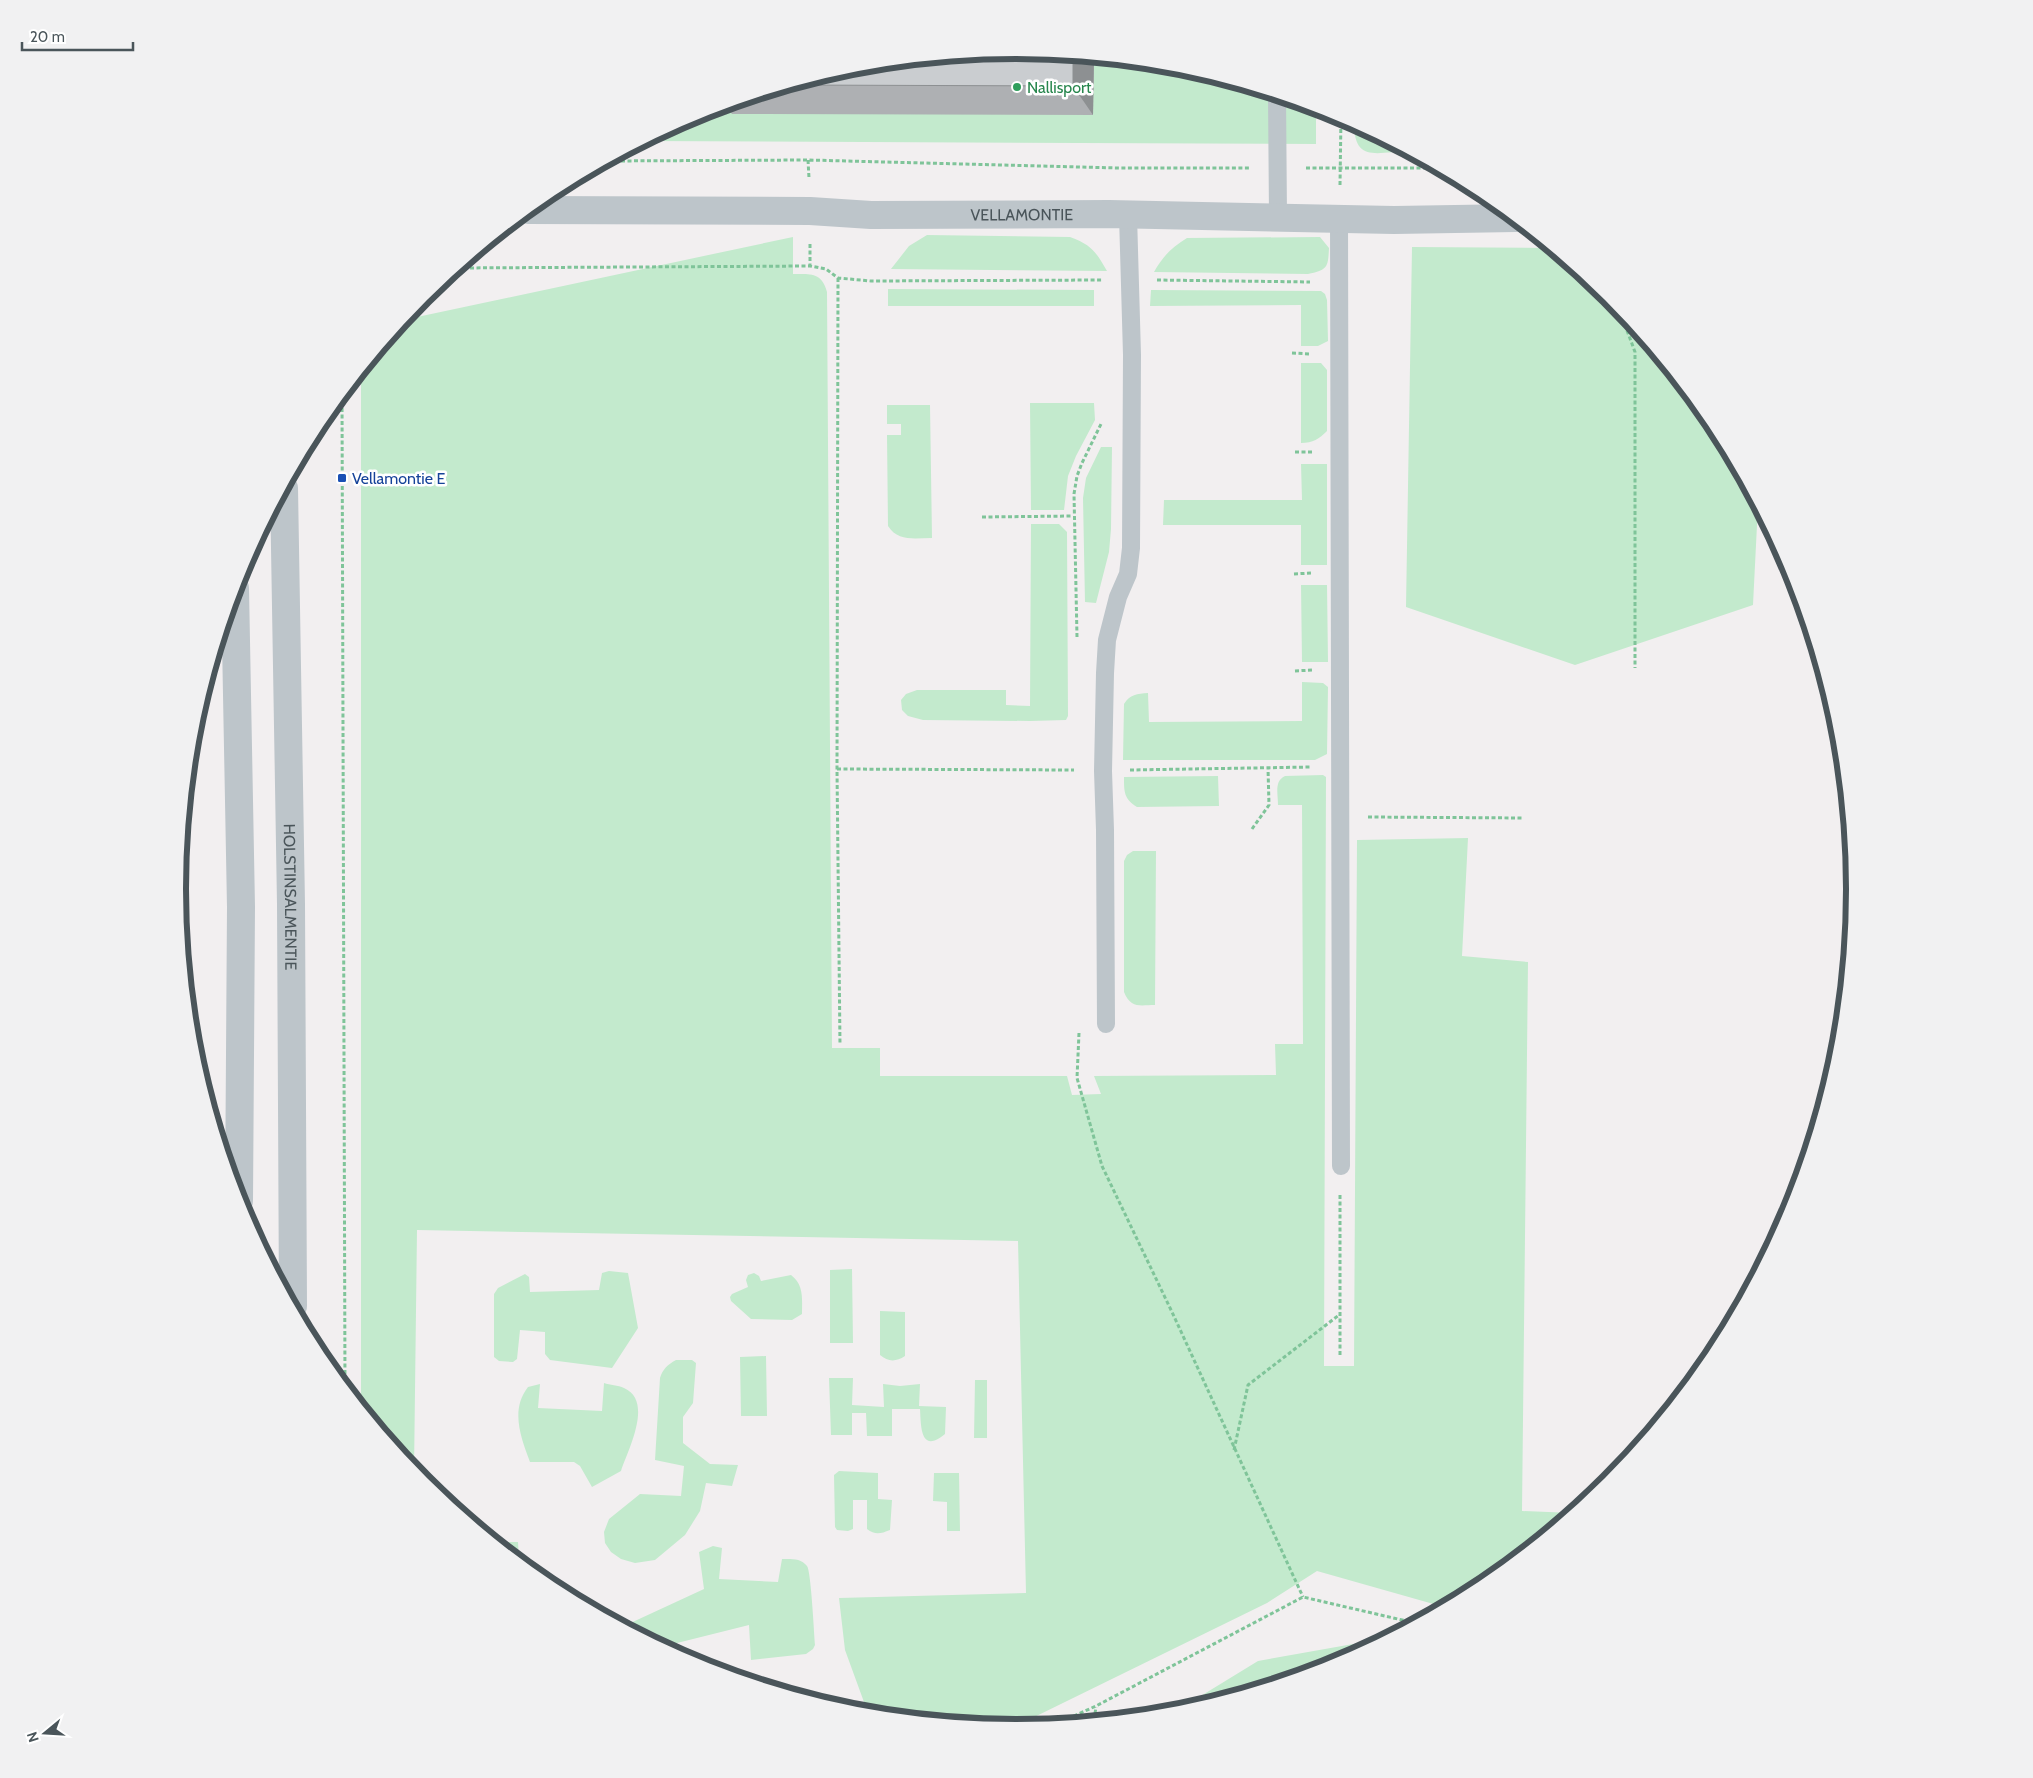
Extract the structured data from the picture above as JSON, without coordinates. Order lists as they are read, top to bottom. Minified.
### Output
{"streets":{"street":["VELLAMONTIE","HOLSTINSALMENTIE"]},"places":{"other":["Nallisport"],"transit":["Vellamontie E"]},"scale_bar":"20 m","north":"left"}
